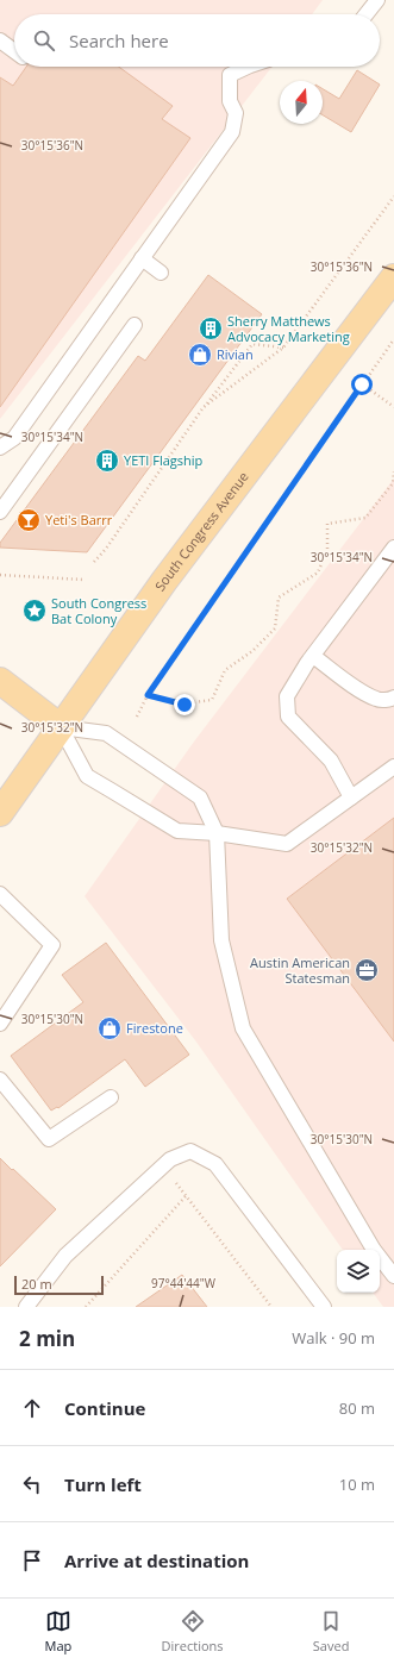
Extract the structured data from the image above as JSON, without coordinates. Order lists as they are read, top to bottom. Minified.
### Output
{"streets":{"main road":["South Congress Avenue"]},"places":{"building":["Sherry Matthews Advocacy Marketing","YETI Flagship"],"shop":["Rivian","Firestone"],"bar":["Yeti's Barrr"],"place":["South Congress Bat Colony"],"office":["Austin American Statesman"]},"scale_bar":"20 m","north":"top","page":{"search":"Search here","scale":"20 m","heading":["2 min","Walk · 90 m"],"list":[["Continue","80 m"],["Turn left","10 m"],"Arrive at destination"],"nav":["Map","Directions","Saved"]},"coordinates":["30°15'36\"N","30°15'34\"N","30°15'32\"N","30°15'30\"N","97°44'44\"W"]}
